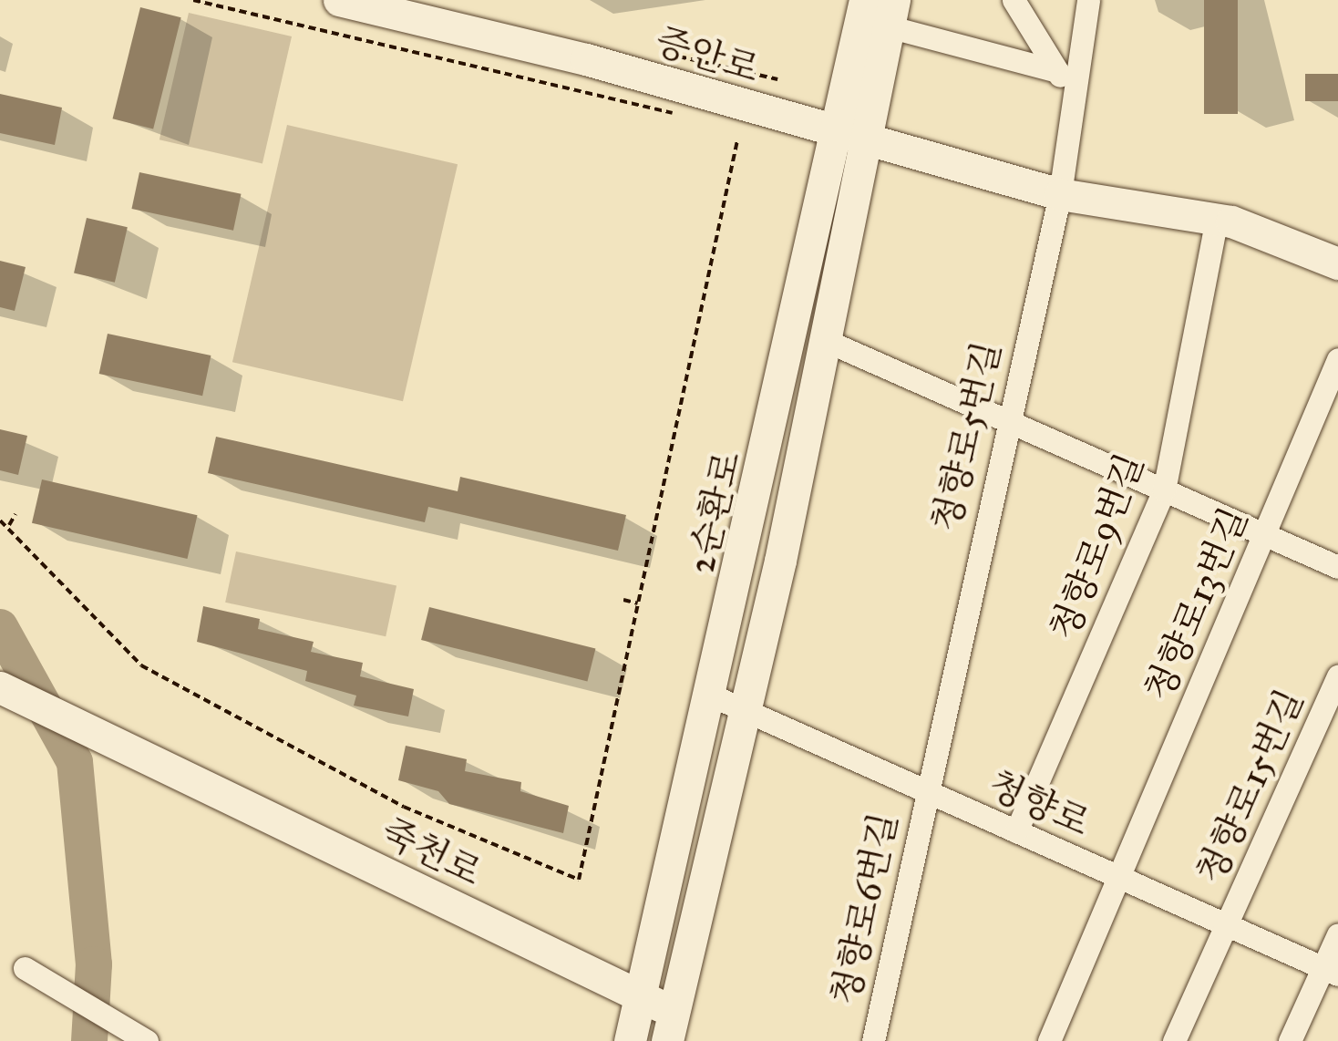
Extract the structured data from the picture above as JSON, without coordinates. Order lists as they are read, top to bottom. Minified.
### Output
{"streets":{"main road":["증안로","2순환로","죽천로"],"street":["청향로5번길","청향로9번길","청향로13번길","청향로15번길","청향로","청향로6번길"]},"crossings":[["증안로","청향로5번길"],["증안로","2순환로"],["증안로","청향로9번길"],["청향로5번길","청향로"],["청향로5번길","청향로6번길"],["2순환로","청향로"],["2순환로","죽천로"],["청향로9번길","청향로"],["청향로13번길","청향로"],["청향로15번길","청향로"],["청향로","청향로6번길"]]}
